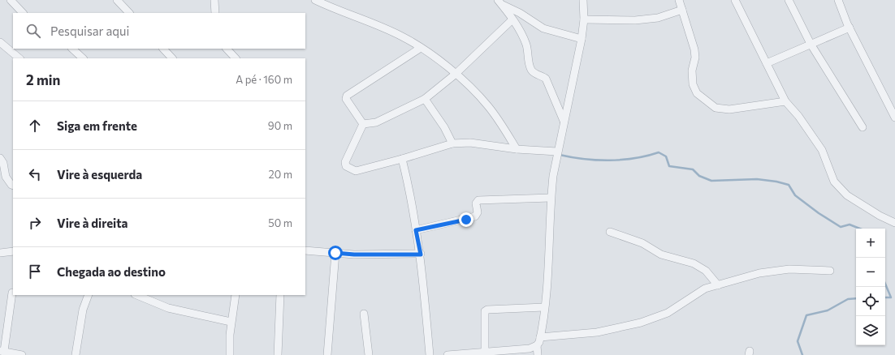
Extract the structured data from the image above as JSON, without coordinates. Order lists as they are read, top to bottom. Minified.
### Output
{"page":{"search":"Pesquisar aqui","heading":["2 min","A pé · 160 m"],"list":[["Siga em frente","90 m"],["Vire à esquerda","20 m"],["Vire à direita","50 m"],"Chegada ao destino"],"map_buttons":["+","−"]}}
